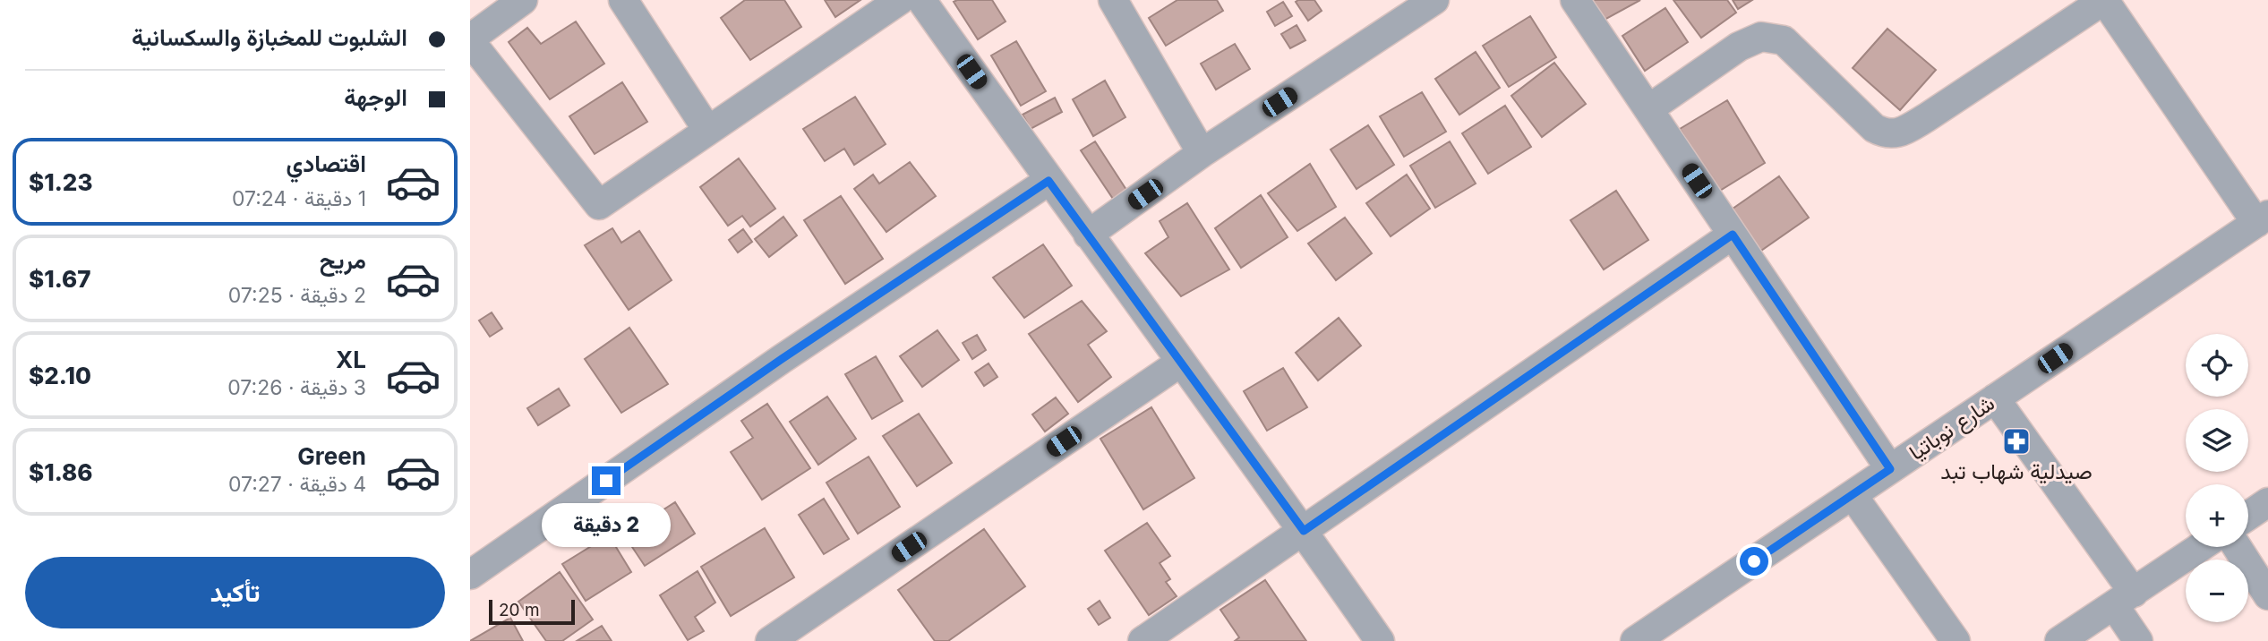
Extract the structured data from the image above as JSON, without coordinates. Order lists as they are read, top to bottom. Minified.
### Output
{"streets":{"street":["شارع نوباتيا"]},"places":{"pharmacy":["صيدلية شهاب تبد"]},"scale_bar":"20 m","page":{"banner":["الشلبوت للمخبازة والسكسانية","الوجهة"],"list":[{"name":"اقتصادي","note":"1 دقيقة · 07:24","value":"$1.23"},{"name":"مريح","note":"2 دقيقة · 07:25","value":"$1.67"},{"name":"XL","note":"3 دقيقة · 07:26","value":"$2.10"},{"name":"Green","note":"4 دقيقة · 07:27","value":"$1.86"}],"map_buttons":["+","−"],"bubble":"2 دقيقة","buttons":"تأكيد","scale":"20 m"}}
